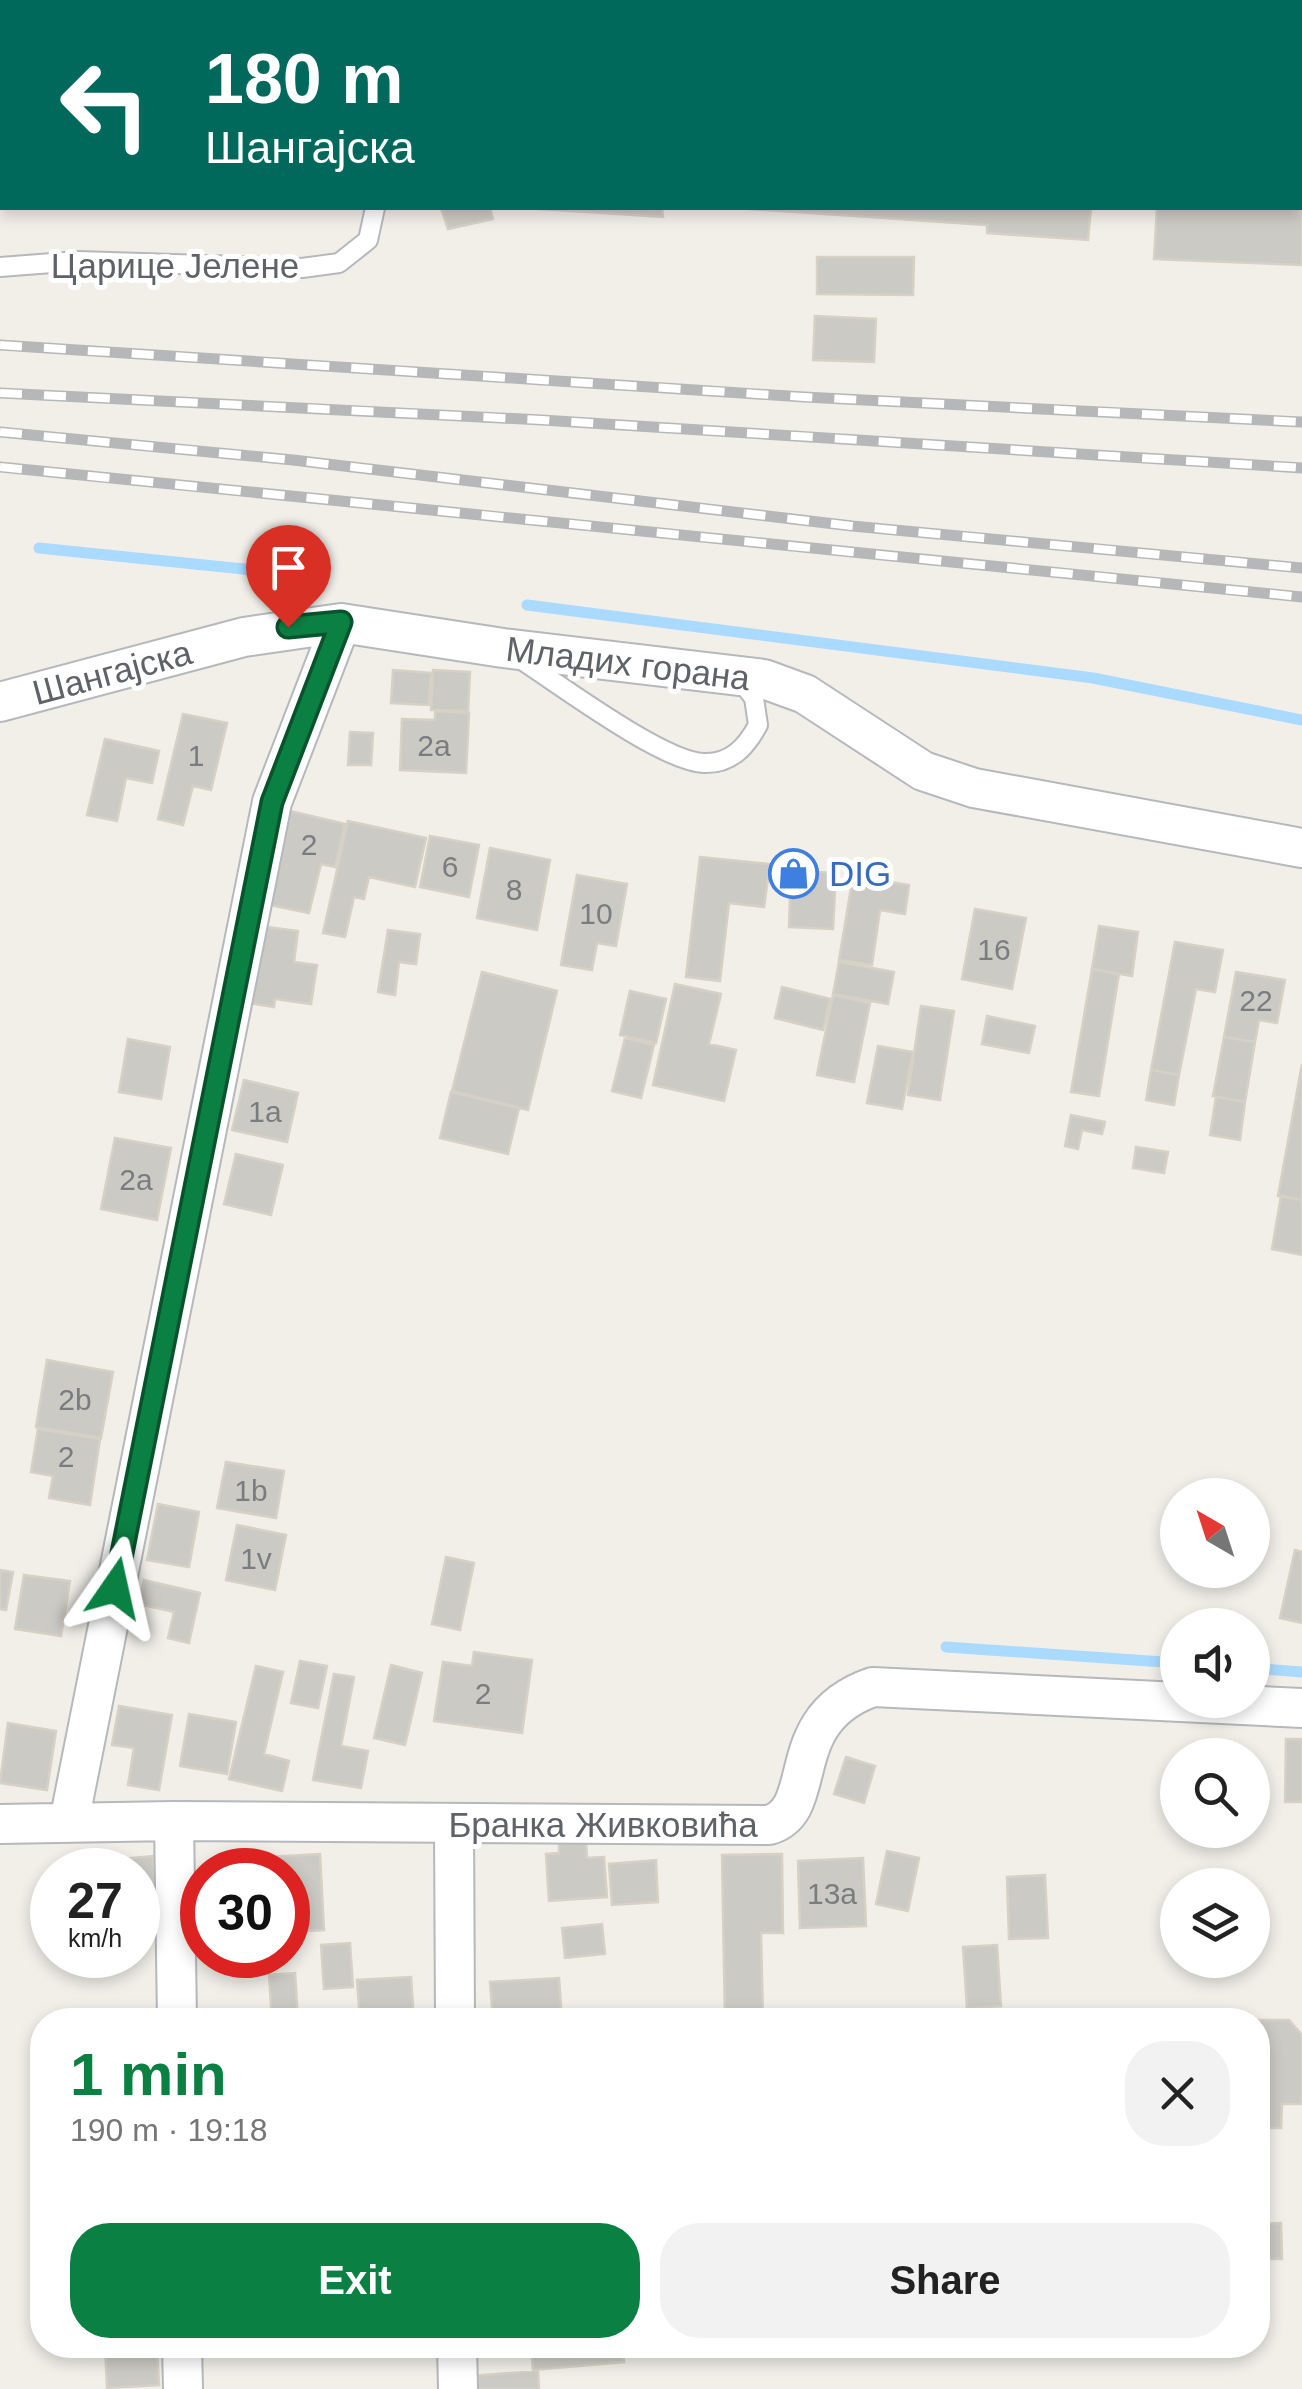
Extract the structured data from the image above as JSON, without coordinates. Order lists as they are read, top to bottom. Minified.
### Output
{"streets":{"street":["Младих горана","Шангајска","Бранка Живковића"],"lane":["Царице Јелене"]},"crossings":[["Младих горана","Шангајска"]],"places":{"shop":["DIG"]},"house_numbers":["2a","1","2","6","8","10","16","22","1a","2a","2b","2","1b","1v","2","13a"],"north":"top left","page":{"turn":["180 m","Шангајска"],"speed":"27 km/h","limit":"30","heading":["1 min","190 m · 19:18"],"buttons":["Exit","Share"]}}
